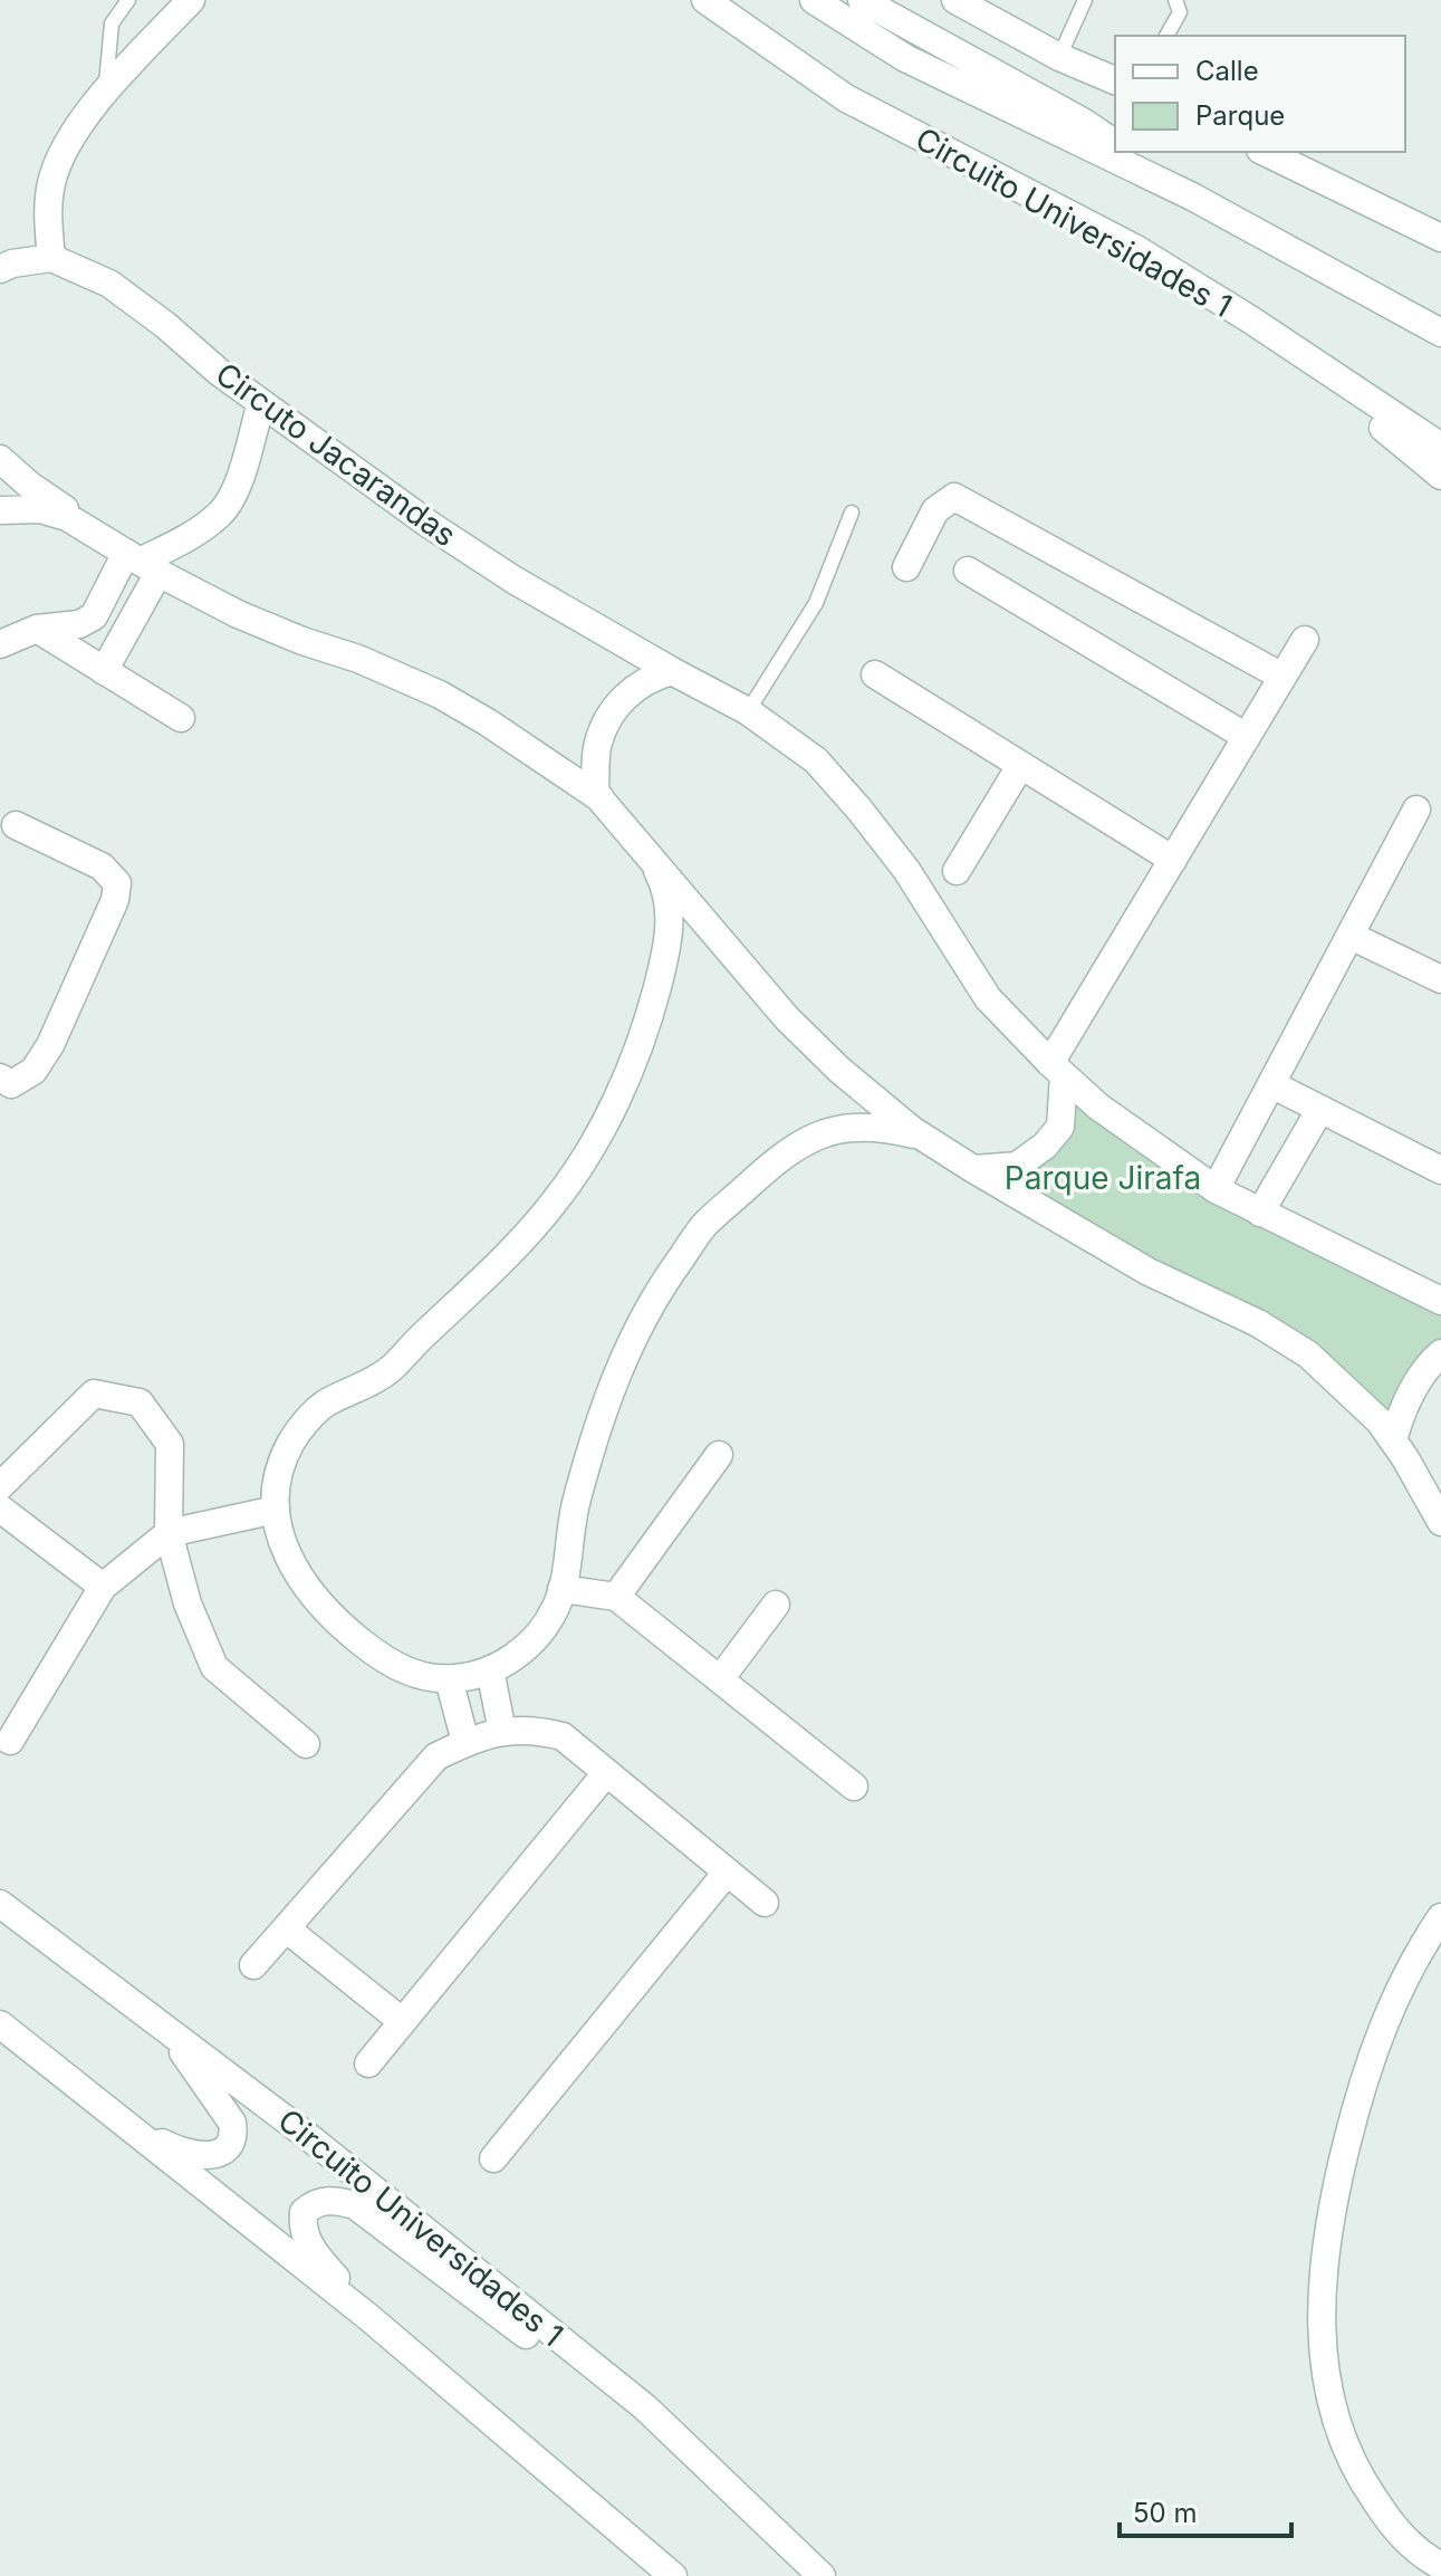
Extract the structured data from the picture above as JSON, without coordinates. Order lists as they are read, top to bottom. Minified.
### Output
{"streets":{"street":["Circuito Universidades 1","Circuto Jacarandas"]},"parks":["Parque Jirafa"],"legend":["Calle","Parque"],"scale_bar":"50 m"}
